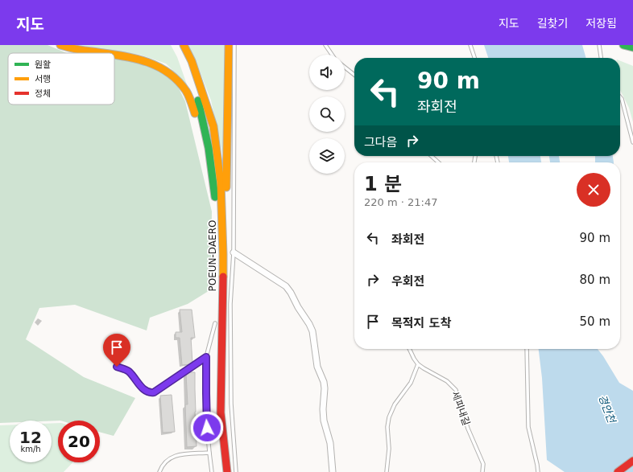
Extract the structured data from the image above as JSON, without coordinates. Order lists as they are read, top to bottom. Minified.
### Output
{"streets":{"main road":["POEUN-DAERO"],"lane":["세피내길"]},"water":["경안천"],"legend":["원활","서행","정체"],"page":{"header":"지도","nav":["지도","길찾기","저장됨"],"turn":["90 m","좌회전"],"then":"그다음","heading":["1 분","220 m · 21:47"],"list":[{"name":"좌회전","value":"90 m"},{"name":"우회전","value":"80 m"},{"name":"목적지 도착","value":"50 m"}],"speed":"12 km/h","limit":"20"}}
